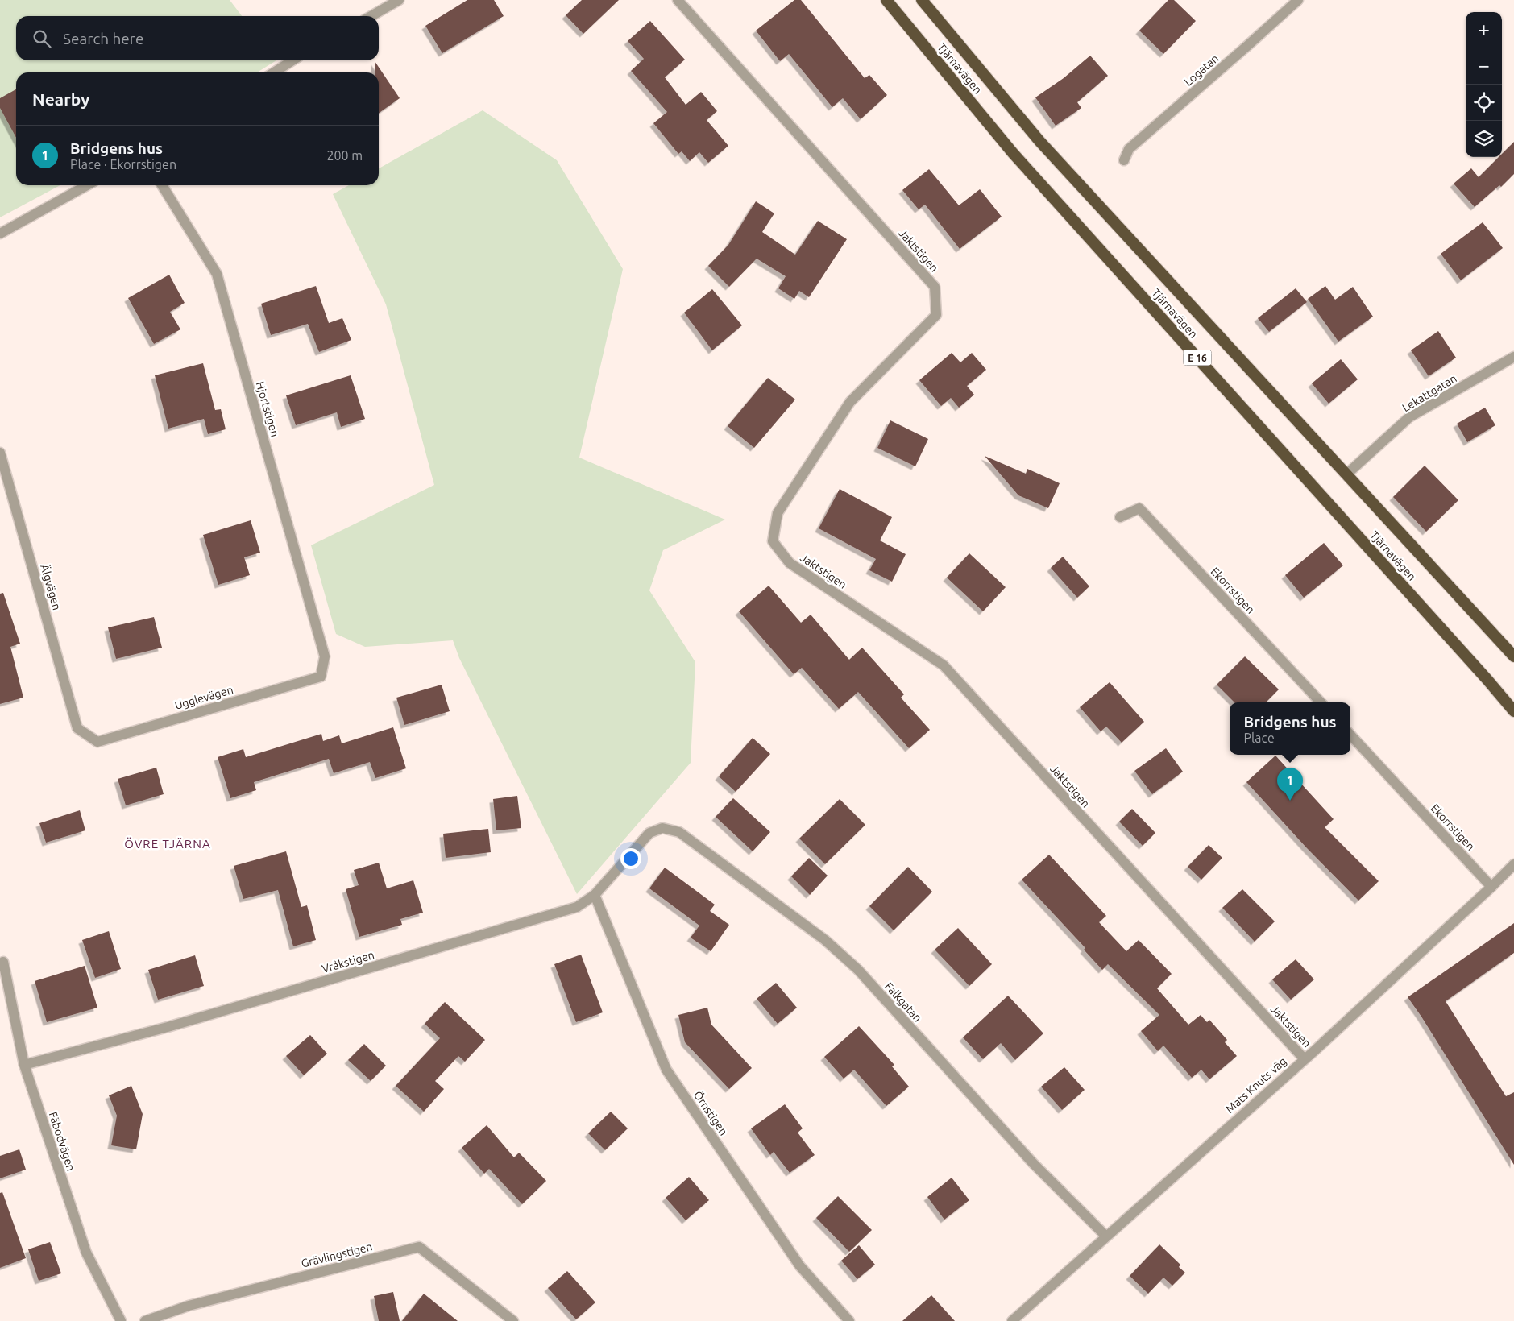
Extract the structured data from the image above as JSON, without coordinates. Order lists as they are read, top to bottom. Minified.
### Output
{"streets":{"highway":["Tjärnavägen","E 16"],"street":["Logatan","Jaktstigen","Lekattgatan","Hjortstigen","Älgvägen","Ekorrstigen","Ugglevägen","Vråkstigen","Falkgatan","Mats Knuts väg","Örnstigen","Fäbodvägen","Grävlingstigen"]},"crossings":[["Tjärnavägen","Lekattgatan"],["Jaktstigen","Mats Knuts väg"],["Hjortstigen","Ugglevägen"],["Älgvägen","Ugglevägen"],["Ekorrstigen","Mats Knuts väg"],["Vråkstigen","Falkgatan"],["Vråkstigen","Örnstigen"],["Vråkstigen","Fäbodvägen"],["Falkgatan","Mats Knuts väg"]],"districts":["ÖVRE TJÄRNA"],"page":{"map_buttons":["+","−"],"search":"Search here","heading":"Nearby","list":[{"mark":"1","name":"Bridgens hus","note":"Place · Ekorrstigen","value":"200 m"}],"popup":["Bridgens hus","Place"],"pins":"1"}}
